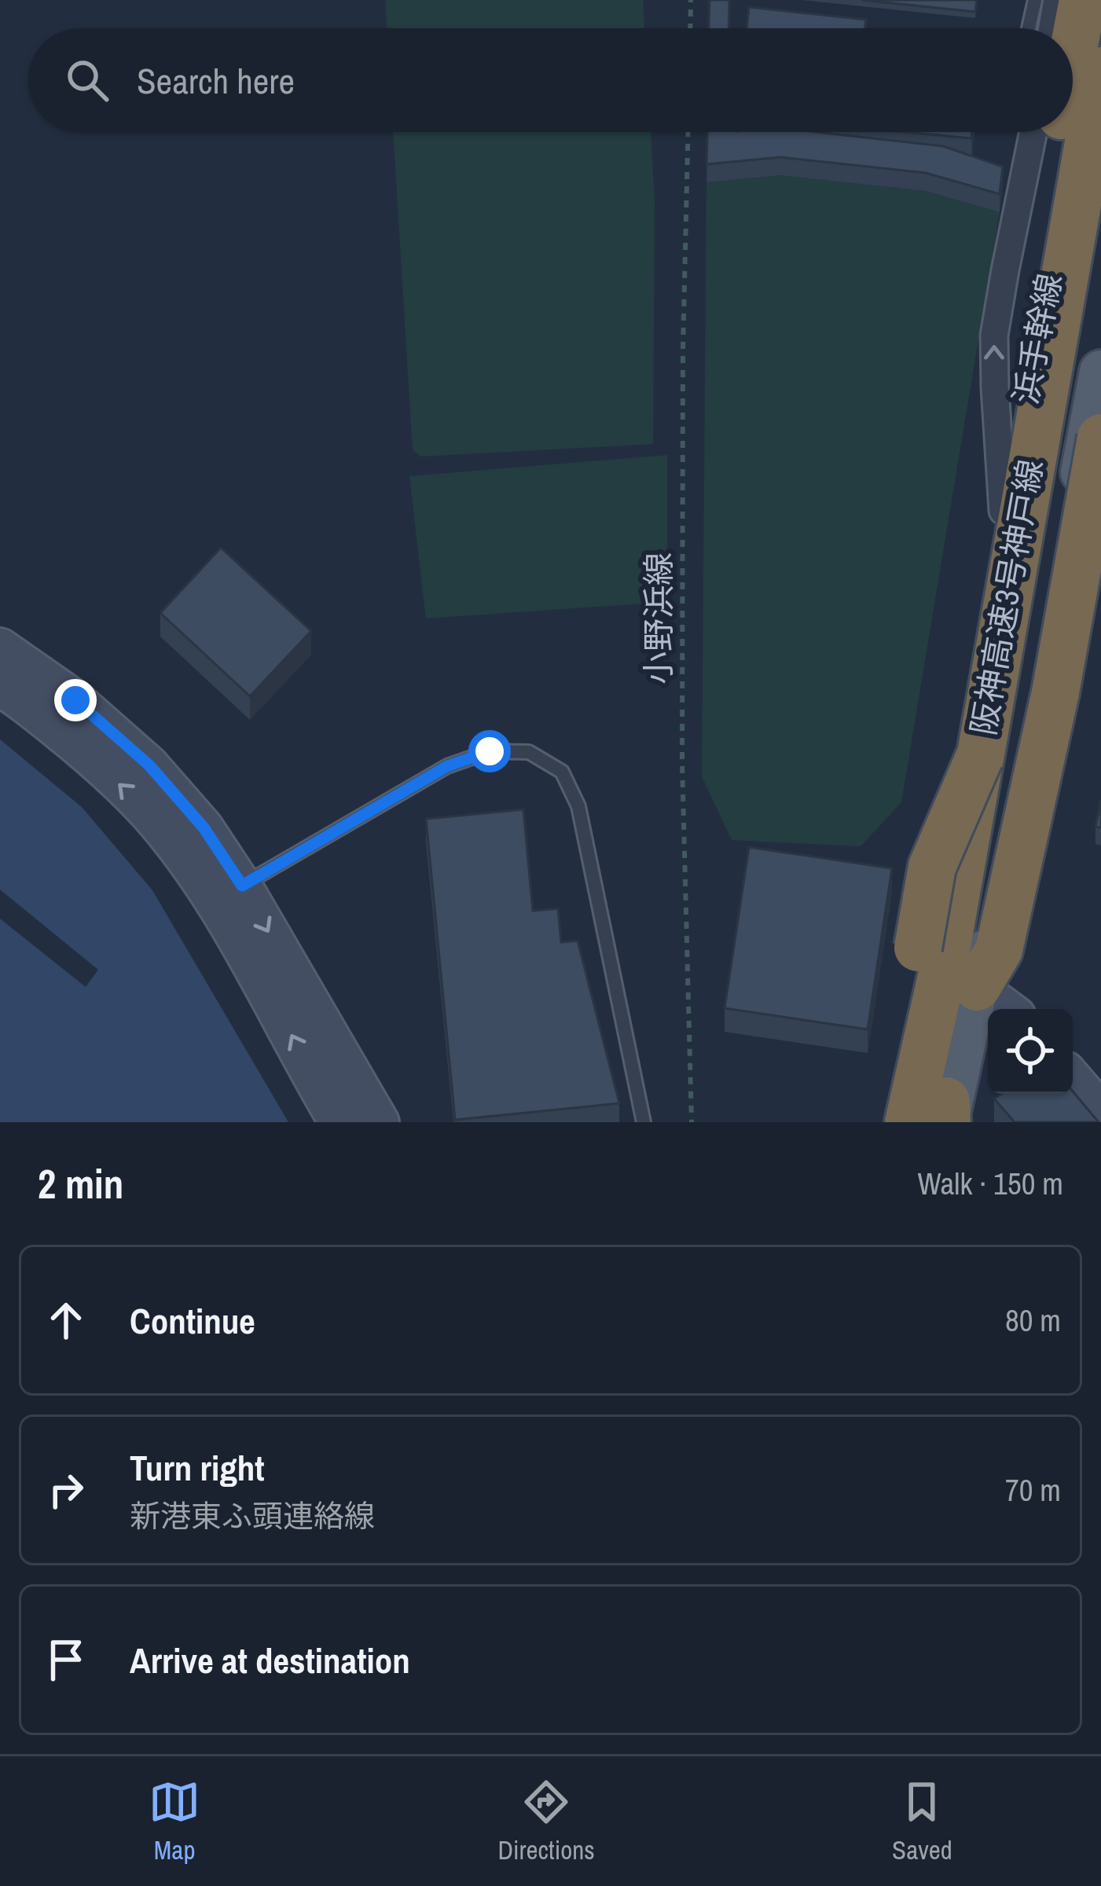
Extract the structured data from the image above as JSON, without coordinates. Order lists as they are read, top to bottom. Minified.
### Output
{"streets":{"highway":["阪神高速3号神戸線"],"main road":["浜手幹線"],"path":["小野浜線"]},"crossings":[["浜手幹線","阪神高速3号神戸線"]],"page":{"search":"Search here","heading":["2 min","Walk · 150 m"],"list":[["Continue","80 m"],["Turn right","新港東ふ頭連絡線","70 m"],"Arrive at destination"],"nav":["Map","Directions","Saved"]}}
